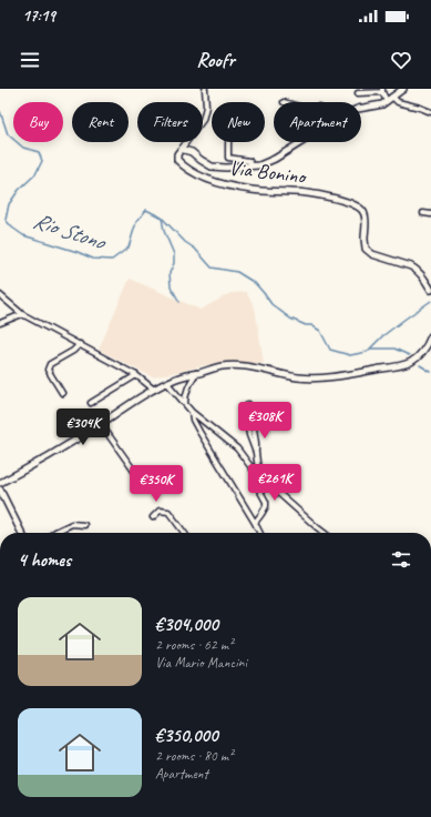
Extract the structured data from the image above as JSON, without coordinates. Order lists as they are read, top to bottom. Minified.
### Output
{"streets":{"street":["Via Bonino"]},"water":["Rio Stono"],"page":{"status":"17:19","header":"Roofr","chip":["Buy","Rent","Filters","New","Apartment"],"price":["€308K","€304K","€261K","€350K"],"heading":"4 homes","list":[{"name":"€304,000","note":"2 rooms · 62 m² · Via Mario Mancini"},{"name":"€350,000","note":"2 rooms · 80 m² · Apartment"}]}}
